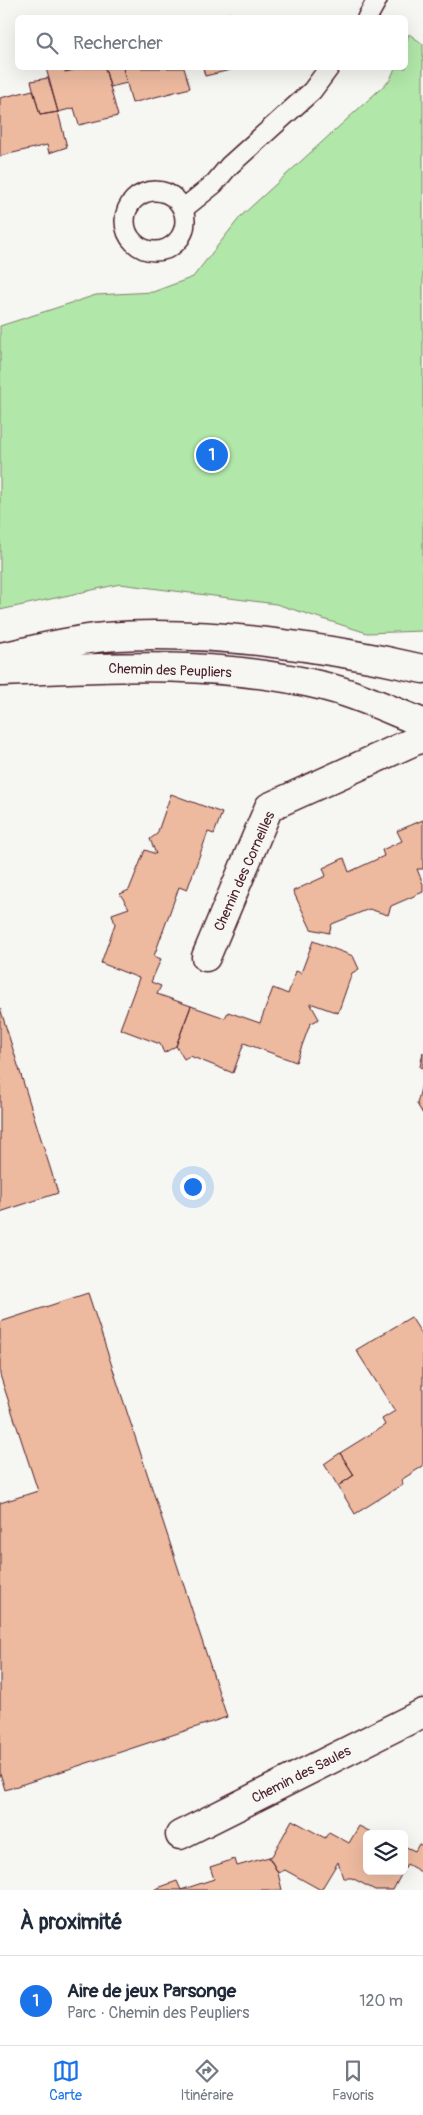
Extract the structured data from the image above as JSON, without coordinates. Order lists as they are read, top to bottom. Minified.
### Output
{"streets":{"street":["Chemin des Peupliers","Chemin des Corneilles","Chemin des Saules"]},"page":{"search":"Rechercher","pins":"1","heading":"À proximité","list":[{"mark":"1","name":"Aire de jeux Parsonge","note":"Parc · Chemin des Peupliers","value":"120 m"}],"nav":["Carte","Itinéraire","Favoris"]}}
